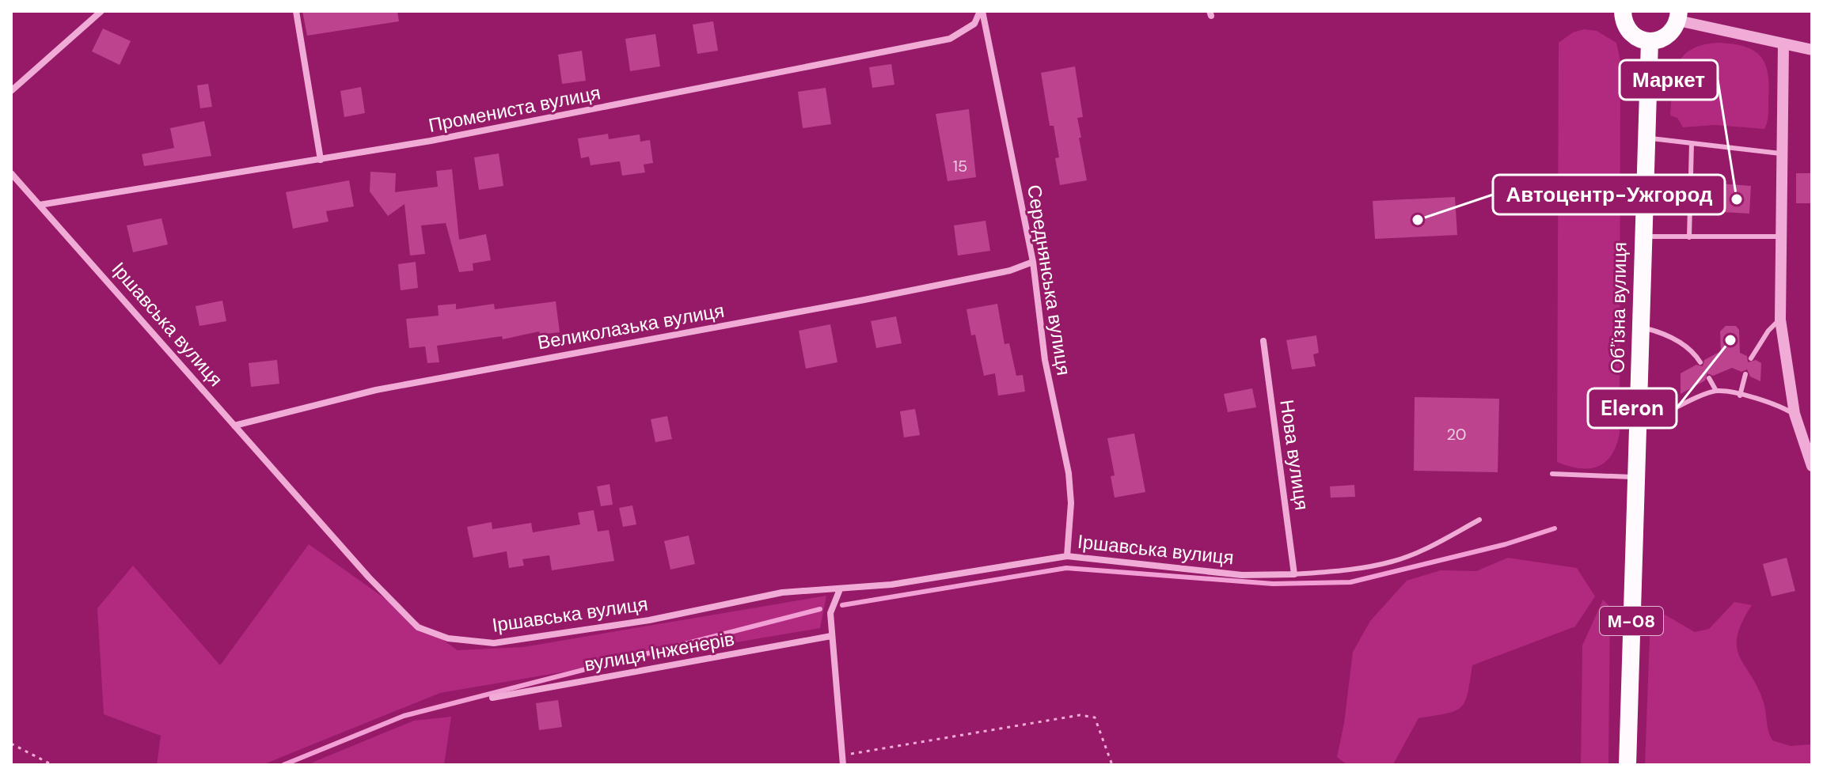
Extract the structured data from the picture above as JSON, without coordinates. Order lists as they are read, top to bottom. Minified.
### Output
{"streets":{"highway":["Обʼїзна вулиця","М-08"],"street":["Промениста вулиця","Середнянська вулиця","Іршавська вулиця","Великолазька вулиця","Нова вулиця","вулиця Інженерів"]},"crossings":[["Промениста вулиця","Середнянська вулиця"],["Промениста вулиця","Іршавська вулиця"],["Середнянська вулиця","Іршавська вулиця"],["Середнянська вулиця","Великолазька вулиця"],["Іршавська вулиця","Великолазька вулиця"],["Іршавська вулиця","Нова вулиця"]],"places":["Маркет","Автоцентр-Ужгород","Eleron"],"house_numbers":["15","20"]}
